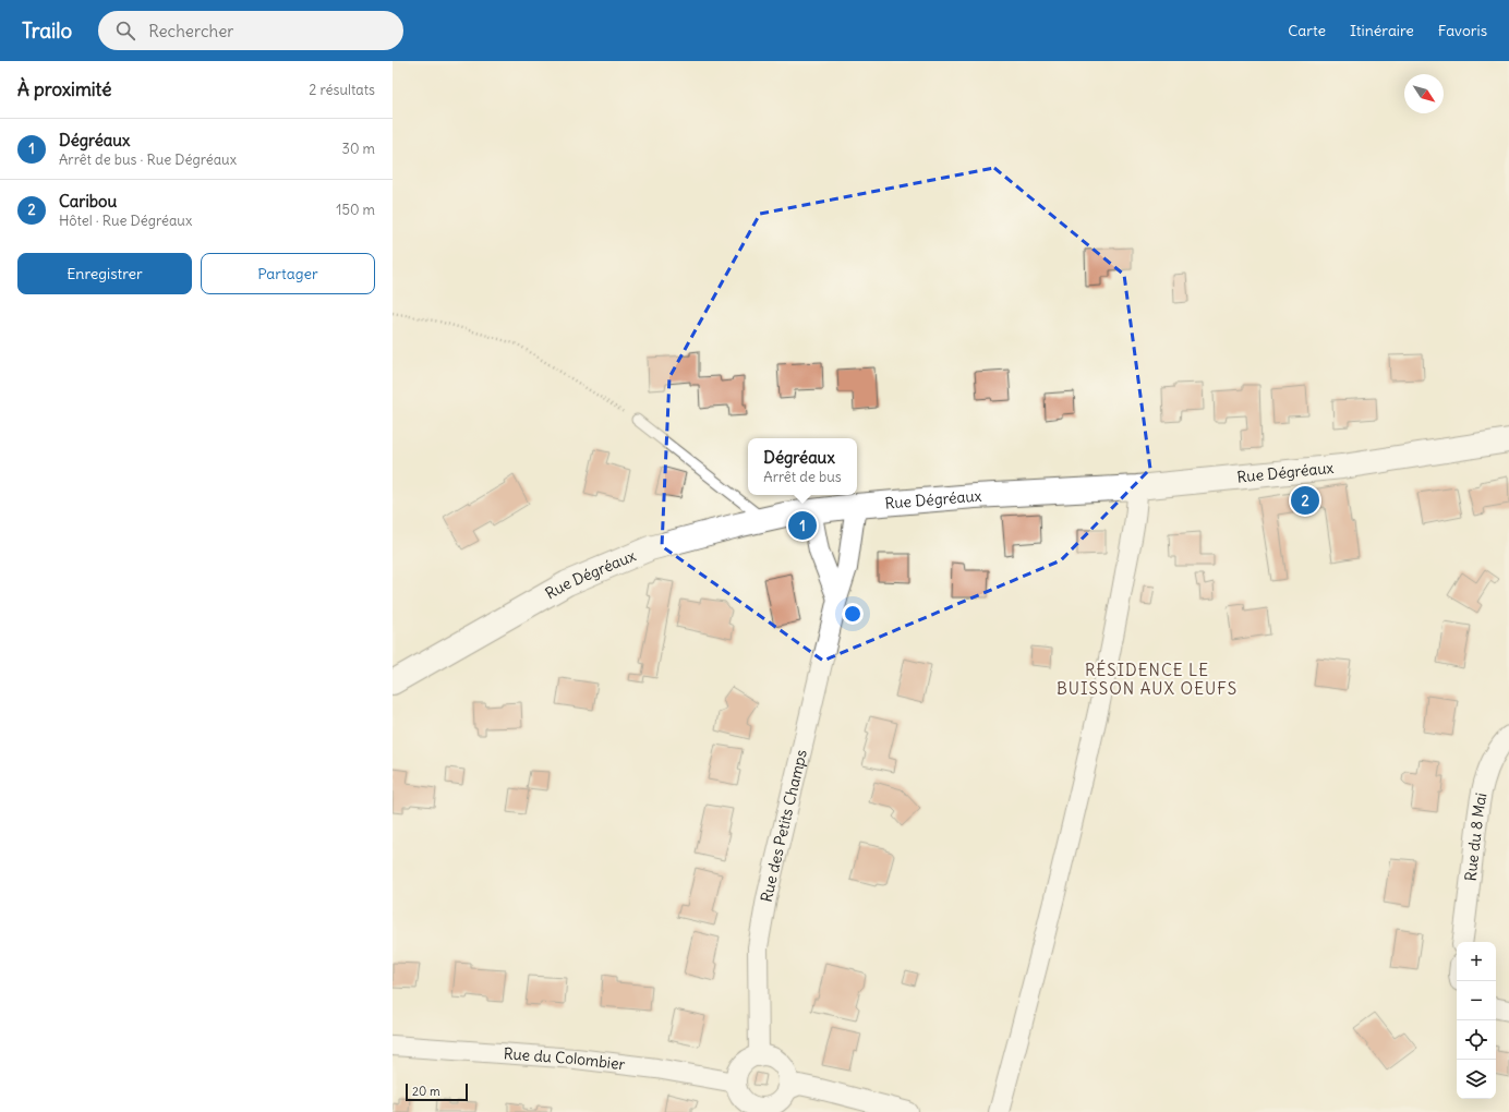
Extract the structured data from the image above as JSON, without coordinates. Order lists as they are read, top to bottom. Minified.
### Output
{"streets":{"main road":["Rue Dégréaux"],"street":["Rue des Petits Champs","Rue du 8 Mai","Rue du Colombier"]},"crossings":[["Rue Dégréaux","Rue des Petits Champs"],["Rue des Petits Champs","Rue du Colombier"]],"districts":["RÉSIDENCE LE BUISSON AUX OEUFS"],"scale_bar":"20 m","north":"bottom right","page":{"header":"Trailo","search":"Rechercher","nav":["Carte","Itinéraire","Favoris"],"heading":["À proximité","2 résultats"],"list":[{"mark":"1","name":"Dégréaux","note":"Arrêt de bus · Rue Dégréaux","value":"30 m"},{"mark":"2","name":"Caribou","note":"Hôtel · Rue Dégréaux","value":"150 m"}],"buttons":["Enregistrer","Partager"],"popup":["Dégréaux","Arrêt de bus"],"pins":["2","1"],"map_buttons":["+","−"],"scale":"20 m"}}
